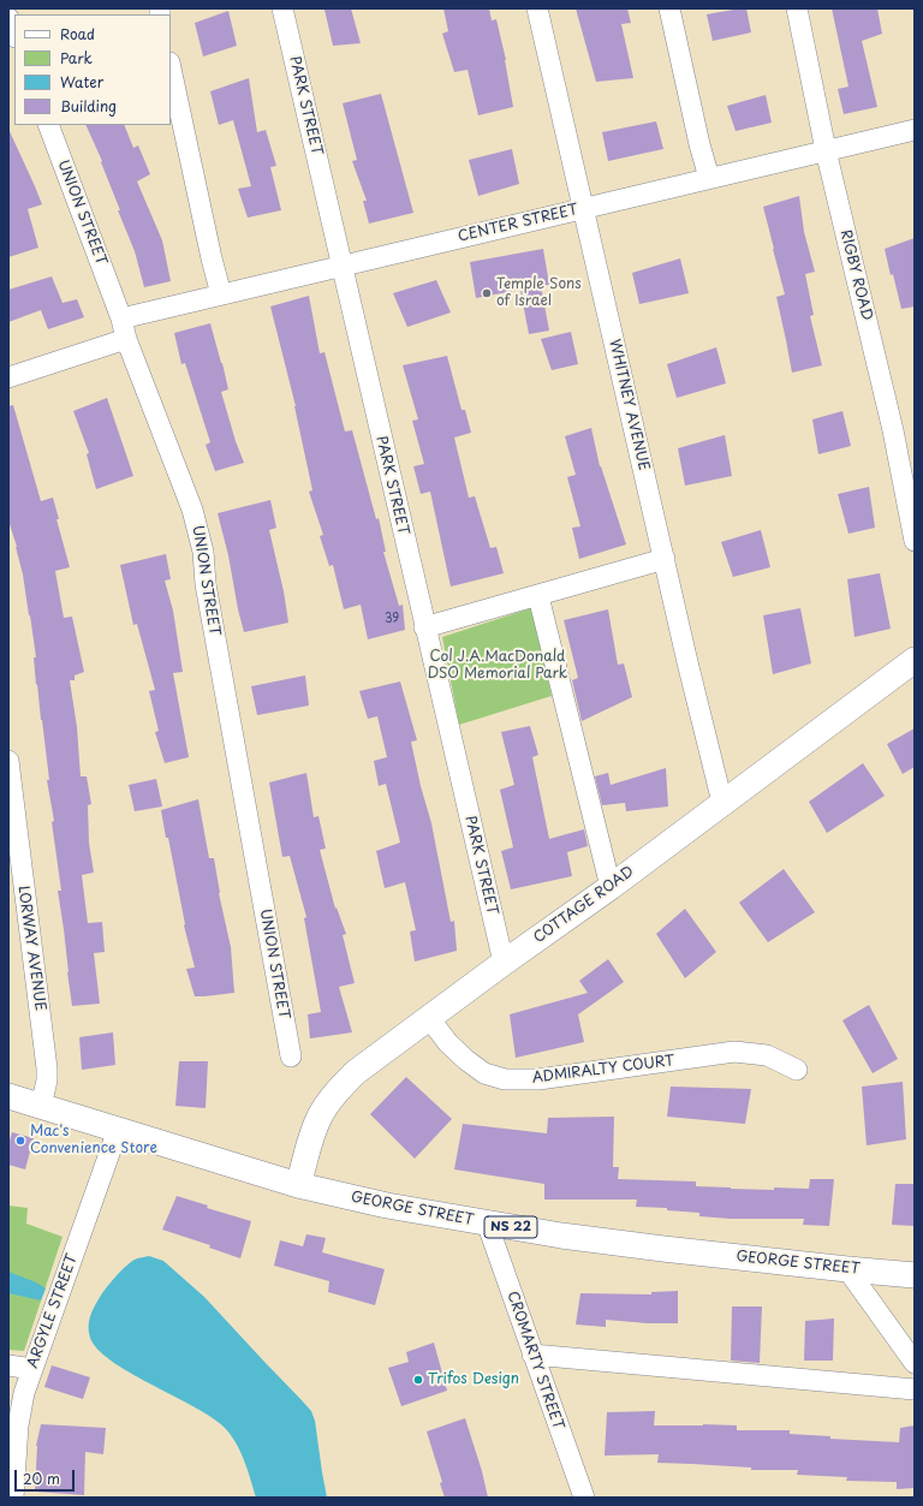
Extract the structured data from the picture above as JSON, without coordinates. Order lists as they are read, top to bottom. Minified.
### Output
{"streets":{"main road":["COTTAGE ROAD","GEORGE STREET","NS 22"],"street":["PARK STREET","UNION STREET","CENTER STREET","RIGBY ROAD","WHITNEY AVENUE","LORWAY AVENUE","ADMIRALTY COURT","ARGYLE STREET","CROMARTY STREET"]},"crossings":[["PARK STREET","CENTER STREET"],["PARK STREET","COTTAGE ROAD"],["UNION STREET","CENTER STREET"],["CENTER STREET","RIGBY ROAD"],["CENTER STREET","WHITNEY AVENUE"],["WHITNEY AVENUE","COTTAGE ROAD"],["COTTAGE ROAD","ADMIRALTY COURT"],["COTTAGE ROAD","GEORGE STREET"],["LORWAY AVENUE","GEORGE STREET"],["GEORGE STREET","ARGYLE STREET"],["GEORGE STREET","CROMARTY STREET"]],"parks":["Col J.A.MacDonald DSO Memorial Park"],"places":["Temple Sons of Israel","Mac's Convenience Store","Trifos Design"],"house_numbers":["39"],"legend":["Road","Park","Water","Building"],"scale_bar":"20 m"}
